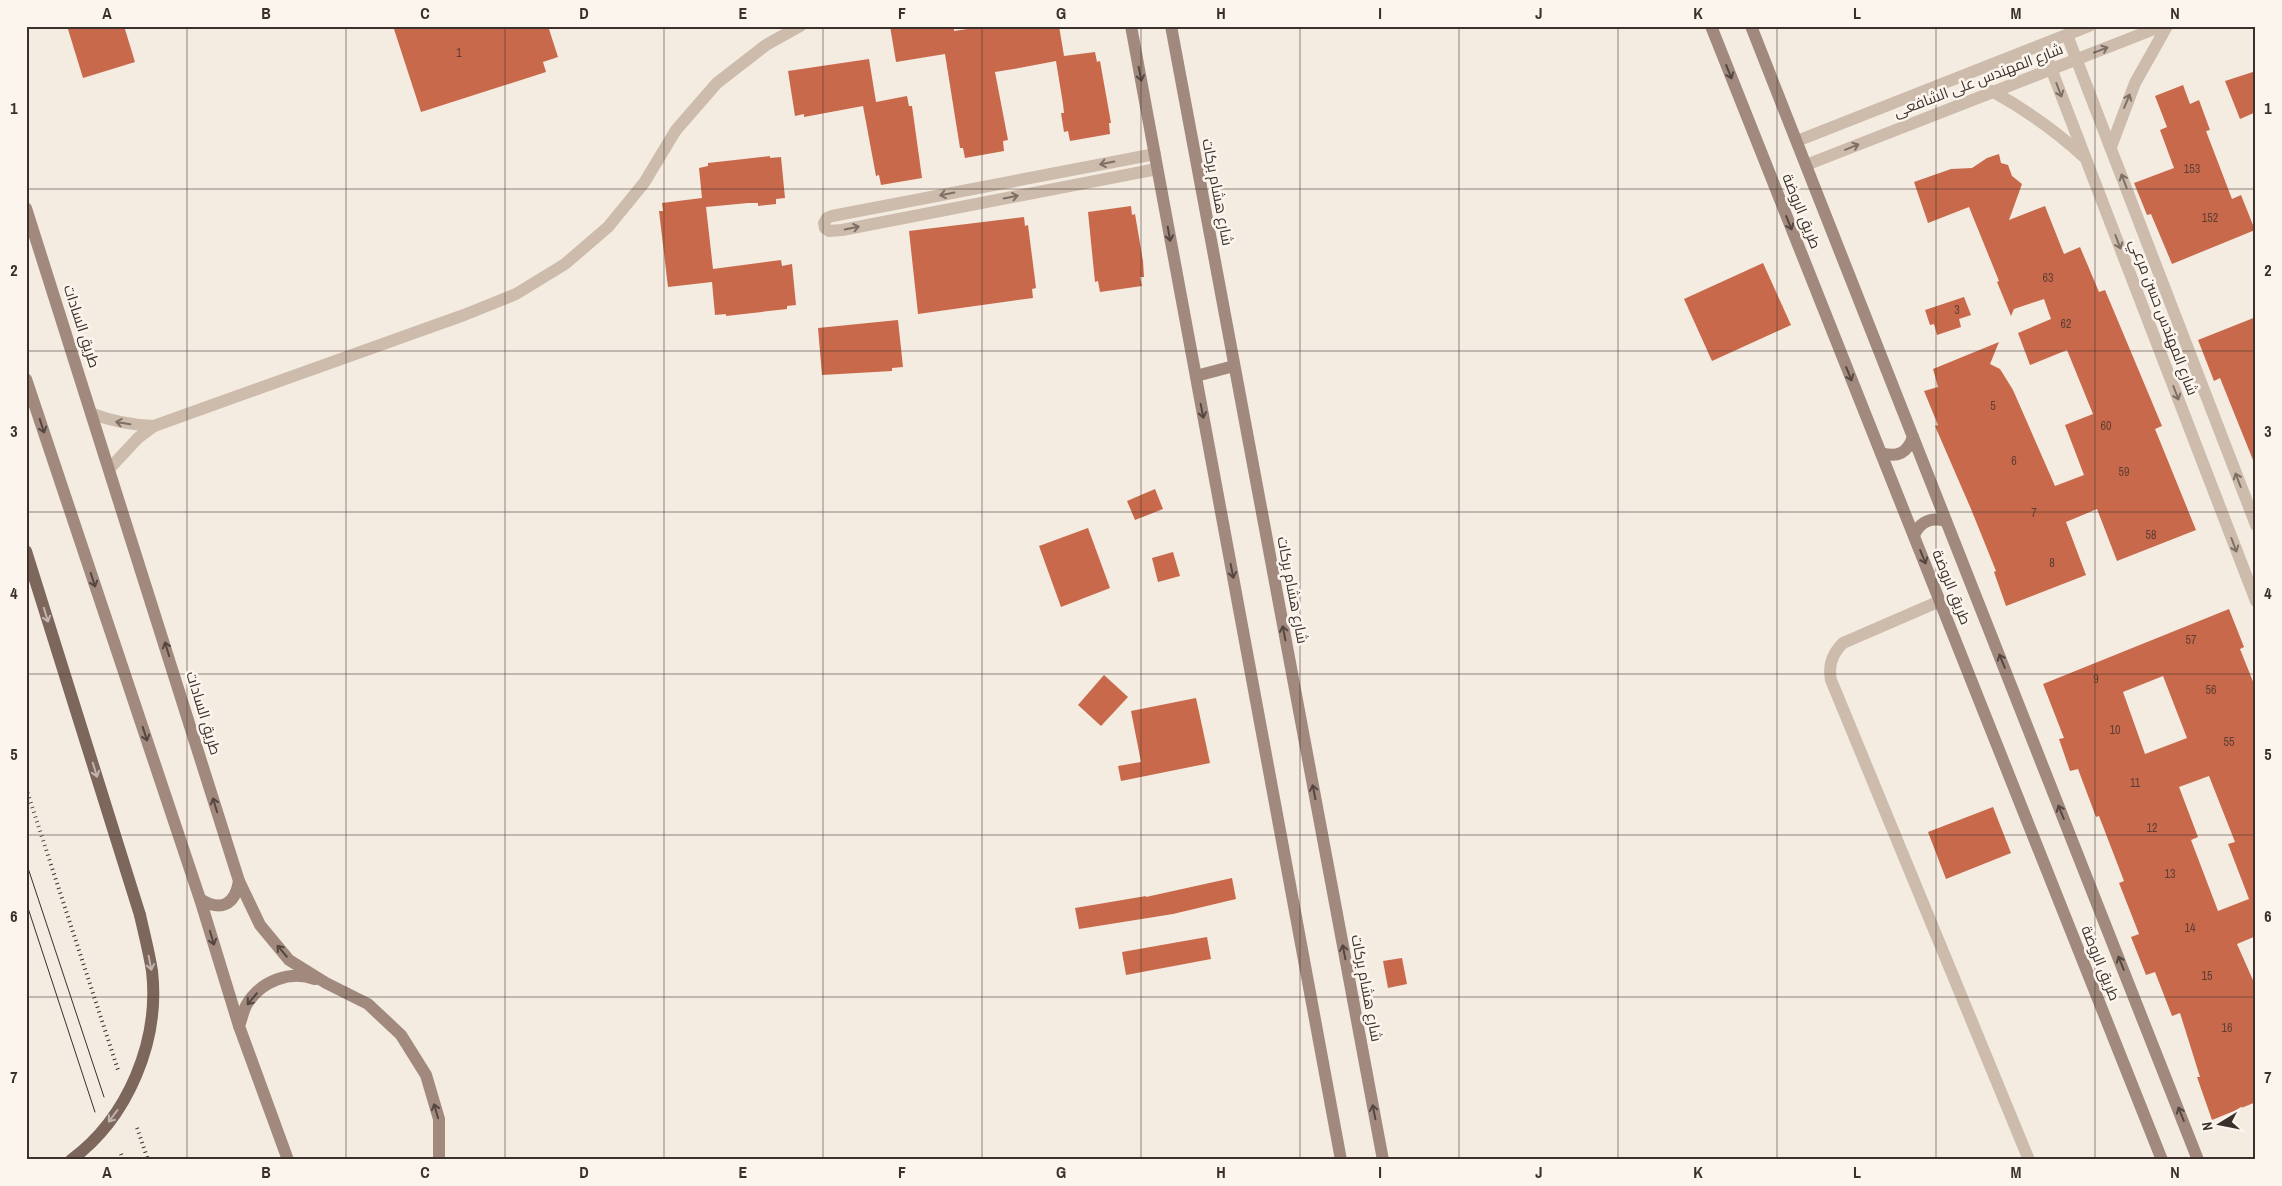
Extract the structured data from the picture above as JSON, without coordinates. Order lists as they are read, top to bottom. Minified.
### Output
{"streets":{"street":["شارع المهندس على الشافعى","شارع هشام بركات","طريق الروضة","شارع المهندس حسن مرعي","طريق السادات"]},"crossings":[["شارع المهندس على الشافعى","طريق الروضة"],["شارع المهندس على الشافعى","شارع المهندس حسن مرعي"]],"house_numbers":["1","153","152","63","3","62","5","60","6","59","7","58","8","57","9","56","10","55","11","12","13","14","15","16"],"north":"left","grid":{"columns":["A","B","C","D","E","F","G","H","I","J","K","L","M","N"],"rows":["1","2","3","4","5","6","7"]}}
